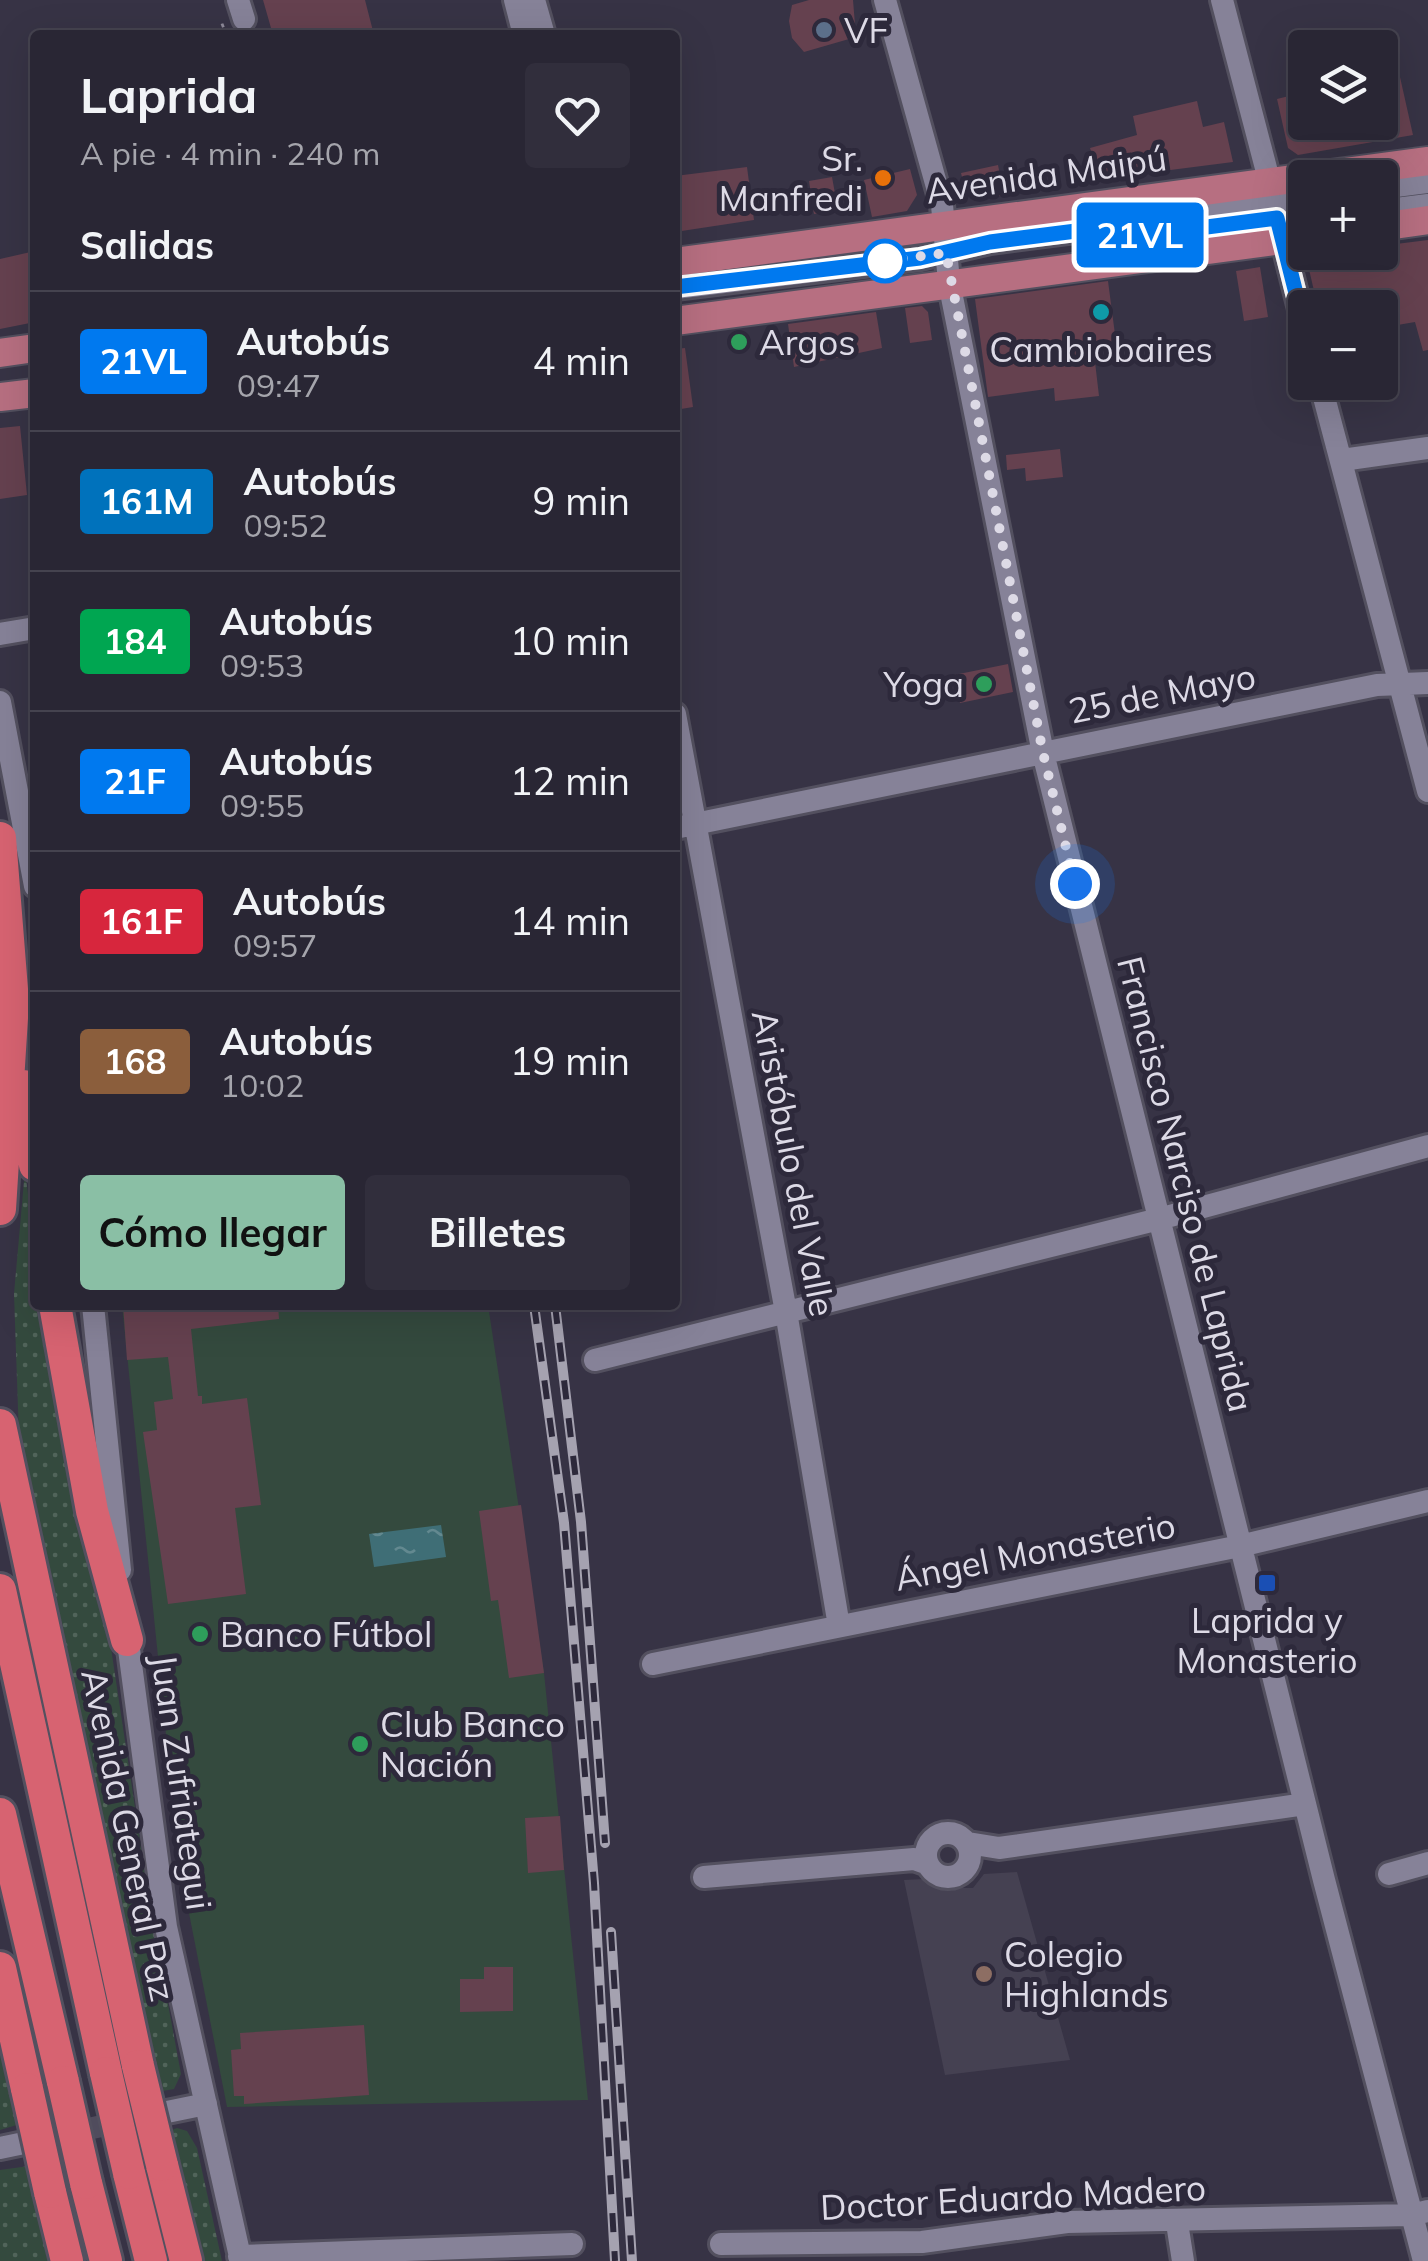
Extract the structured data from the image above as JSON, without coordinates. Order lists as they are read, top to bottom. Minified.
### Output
{"streets":{"highway":["Avenida General Paz"],"main road":["Avenida Maipú"],"street":["25 de Mayo","Aristóbulo del Valle","Francisco Narciso de Laprida","Ángel Monasterio","Juan Zufriategui","Doctor Eduardo Madero"]},"crossings":[["Avenida Maipú","Francisco Narciso de Laprida"],["25 de Mayo","Aristóbulo del Valle"],["25 de Mayo","Francisco Narciso de Laprida"],["Aristóbulo del Valle","Ángel Monasterio"],["Francisco Narciso de Laprida","Ángel Monasterio"],["Francisco Narciso de Laprida","Doctor Eduardo Madero"]],"places":{"other":["VF","Sr. Manfredi","Cambiobaires","Argos","Yoga","Banco Fútbol","Club Banco Nación","Colegio Highlands"],"transit":["Laprida y Monasterio"]},"lines":["bus line 21VL"],"page":{"on_map":"21VL","map_buttons":["+","−"],"heading":[["Laprida","A pie · 4 min · 240 m"],"Salidas"],"list":[{"mark":"21VL","name":"Autobús","note":"09:47","value":"4 min"},{"mark":"161M","name":"Autobús","note":"09:52","value":"9 min"},{"mark":"184","name":"Autobús","note":"09:53","value":"10 min"},{"mark":"21F","name":"Autobús","note":"09:55","value":"12 min"},{"mark":"161F","name":"Autobús","note":"09:57","value":"14 min"},{"mark":"168","name":"Autobús","note":"10:02","value":"19 min"}],"buttons":["Cómo llegar","Billetes"]}}
